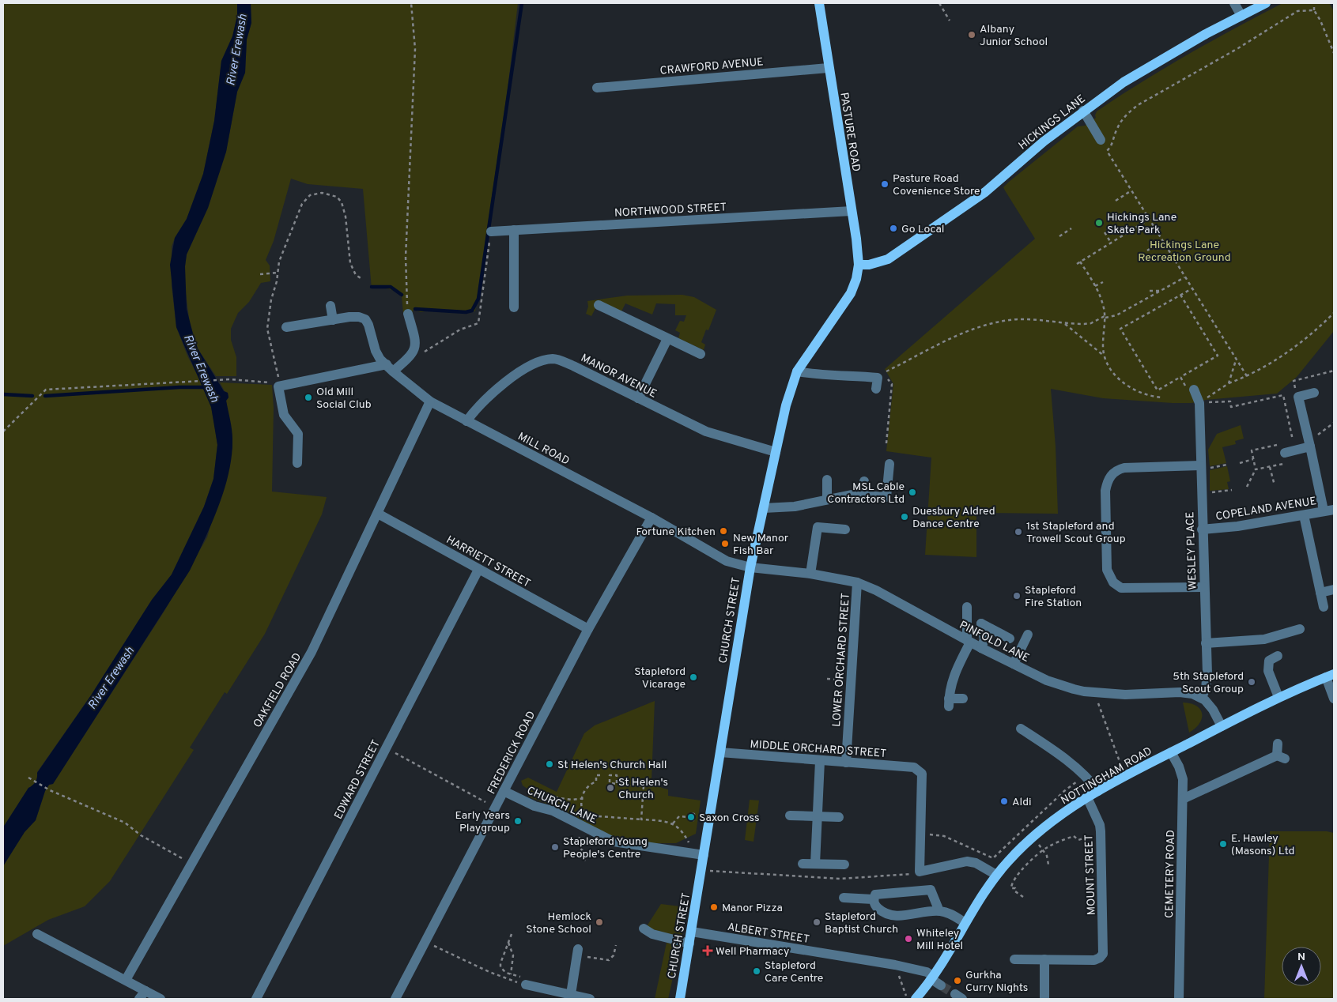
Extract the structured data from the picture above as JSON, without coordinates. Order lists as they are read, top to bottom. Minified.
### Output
{"streets":{"main road":["HICKINGS LANE","PASTURE ROAD","CHURCH STREET","NOTTINGHAM ROAD"],"street":["CRAWFORD AVENUE","NORTHWOOD STREET","MANOR AVENUE","MILL ROAD","COPELAND AVENUE","WESLEY PLACE","HARRIETT STREET","PINFOLD LANE","LOWER ORCHARD STREET","OAKFIELD ROAD","MIDDLE ORCHARD STREET","FREDERICK ROAD","EDWARD STREET","CHURCH LANE","CEMETERY ROAD","MOUNT STREET","ALBERT STREET"]},"crossings":[["CRAWFORD AVENUE","PASTURE ROAD"],["HICKINGS LANE","PASTURE ROAD"],["HICKINGS LANE","CHURCH STREET"],["PASTURE ROAD","NORTHWOOD STREET"],["PASTURE ROAD","CHURCH STREET"],["MANOR AVENUE","MILL ROAD"],["MANOR AVENUE","CHURCH STREET"],["MILL ROAD","CHURCH STREET"],["MILL ROAD","PINFOLD LANE"],["MILL ROAD","OAKFIELD ROAD"],["MILL ROAD","FREDERICK ROAD"],["COPELAND AVENUE","WESLEY PLACE"],["WESLEY PLACE","PINFOLD LANE"],["HARRIETT STREET","OAKFIELD ROAD"],["HARRIETT STREET","FREDERICK ROAD"],["HARRIETT STREET","EDWARD STREET"],["CHURCH STREET","PINFOLD LANE"],["CHURCH STREET","MIDDLE ORCHARD STREET"],["CHURCH STREET","CHURCH LANE"],["CHURCH STREET","ALBERT STREET"],["PINFOLD LANE","LOWER ORCHARD STREET"],["LOWER ORCHARD STREET","MIDDLE ORCHARD STREET"],["FREDERICK ROAD","CHURCH LANE"],["NOTTINGHAM ROAD","CEMETERY ROAD"],["NOTTINGHAM ROAD","MOUNT STREET"],["NOTTINGHAM ROAD","ALBERT STREET"]],"water":["River Erewash"],"parks":["Hickings Lane Recreation Ground"],"places":{"other":["Albany Junior School","Pasture Road Covenience Store","Hickings Lane Skate Park","Go Local","Old Mill Social Club","MSL Cable Contractors Ltd","Duesbury Aldred Dance Centre","Fortune Kitchen","1st Stapleford and Trowell Scout Group","New Manor Fish Bar","Stapleford Fire Station","Stapleford Vicarage","5th Stapleford Scout Group","St Helen's Church Hall","St Helen's Church","Aldi","Saxon Cross","Early Years Playgroup","E. Hawley (Masons) Ltd","Stapleford Young People's Centre","Manor Pizza","Hemlock Stone School","Stapleford Baptist Church","Whiteley Mill Hotel","Stapleford Care Centre","Gurkha Curry Nights"],"health":["Well Pharmacy"]},"north":"top"}
